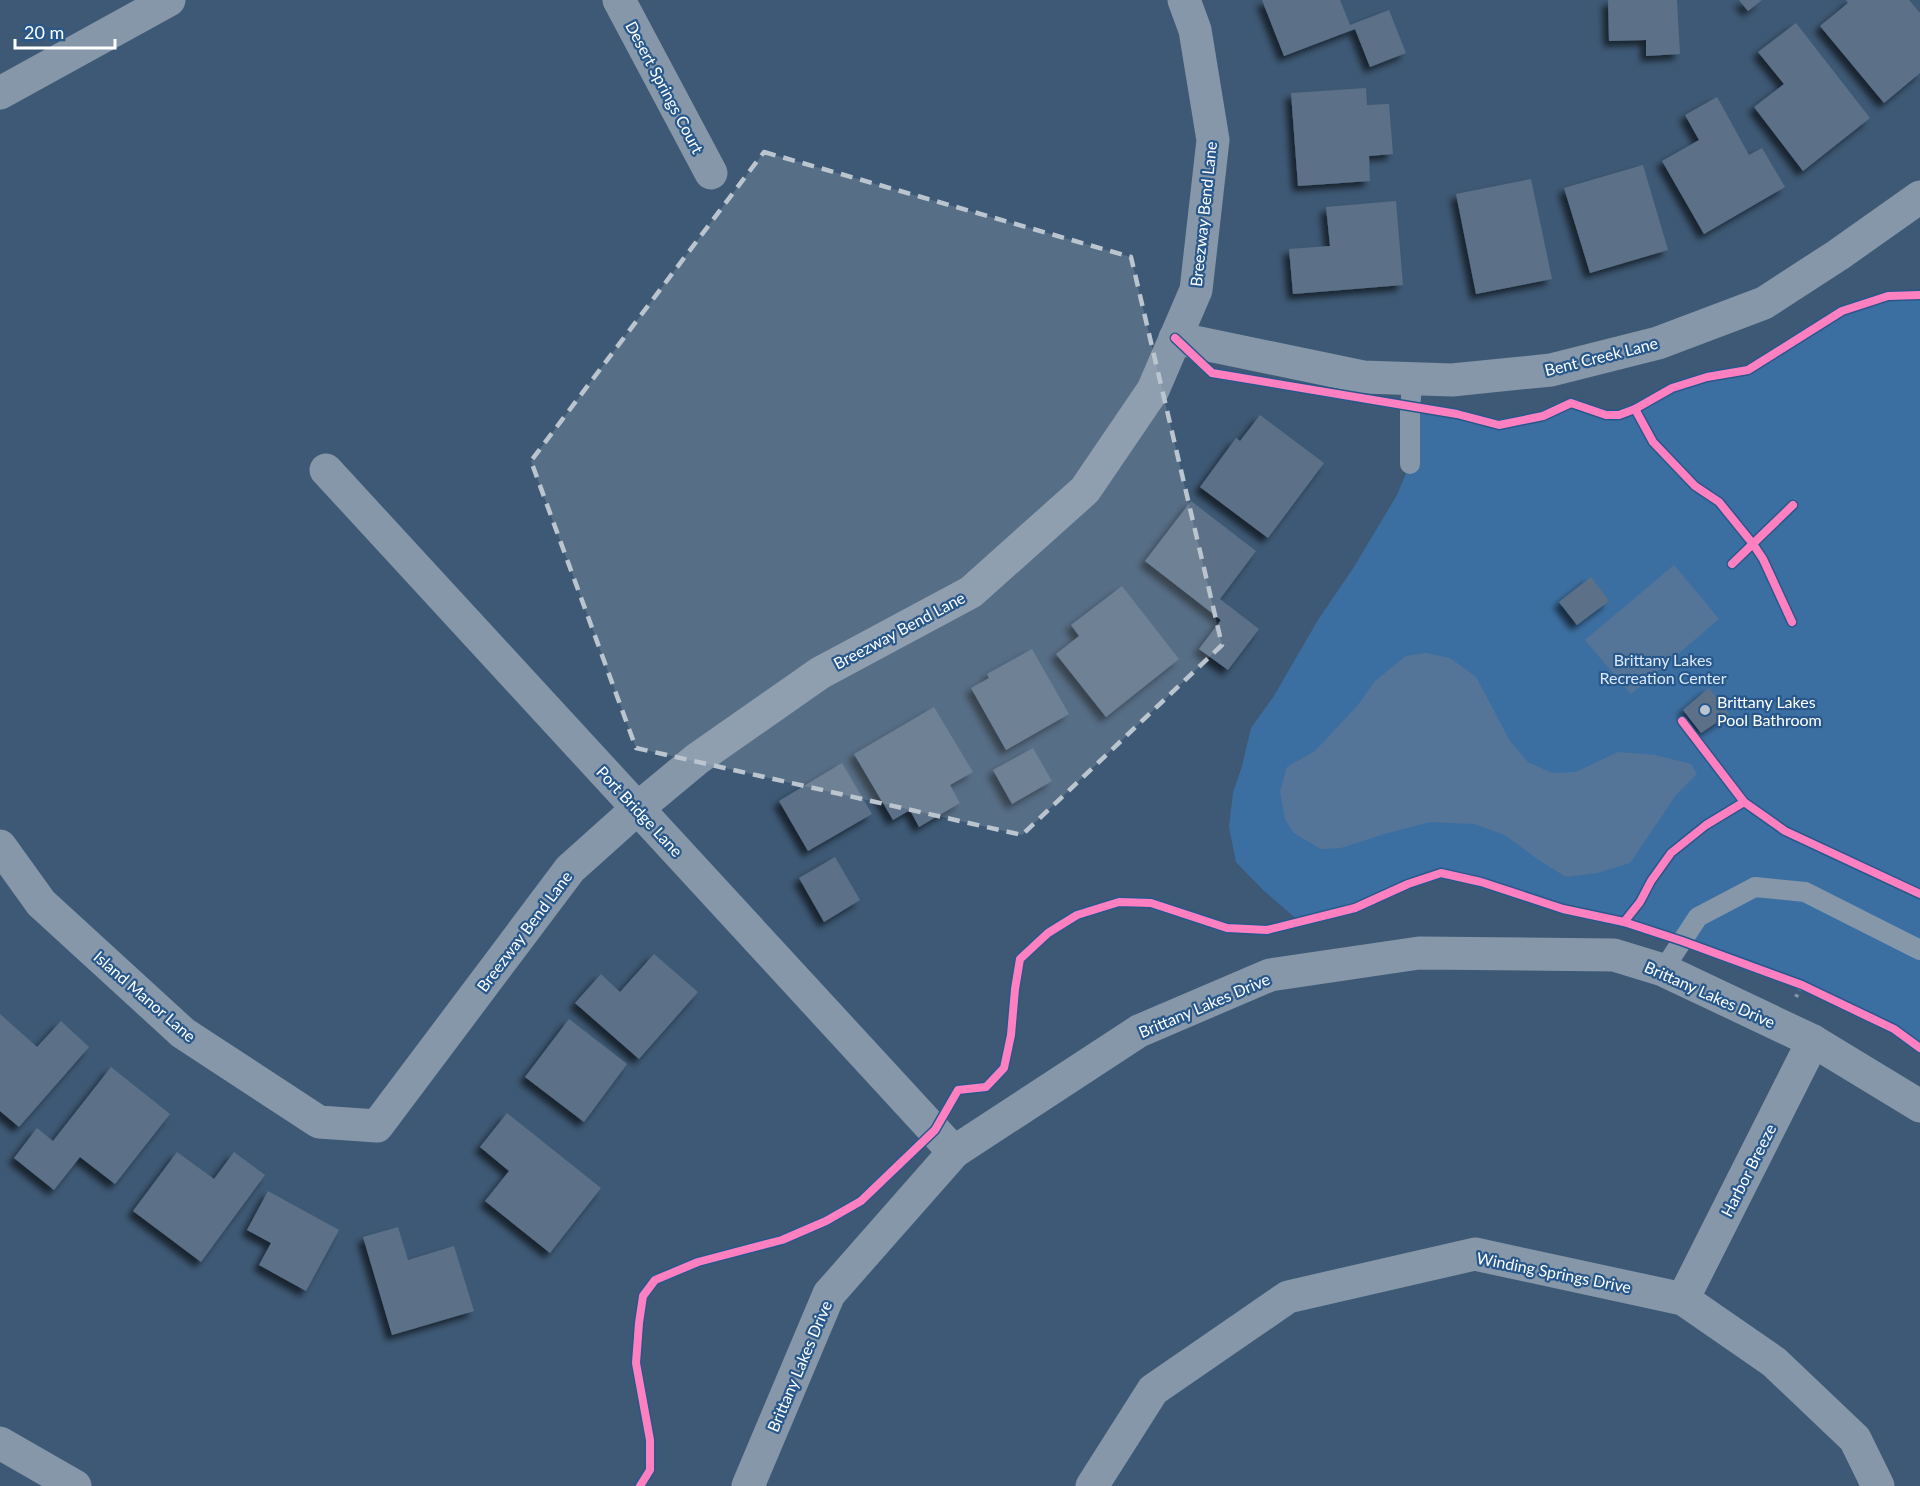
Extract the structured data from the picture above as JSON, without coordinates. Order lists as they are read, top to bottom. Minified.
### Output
{"streets":{"street":["Desert Springs Court","Breezway Bend Lane","Bent Creek Lane","Port Bridge Lane","Brittany Lakes Drive","Island Manor Lane","Harbor Breeze","Winding Springs Drive"]},"crossings":[["Breezway Bend Lane","Bent Creek Lane"],["Breezway Bend Lane","Port Bridge Lane"],["Breezway Bend Lane","Island Manor Lane"],["Port Bridge Lane","Brittany Lakes Drive"],["Brittany Lakes Drive","Harbor Breeze"],["Harbor Breeze","Winding Springs Drive"]],"parks":["Brittany Lakes Recreation Center"],"places":["Brittany Lakes Pool Bathroom"],"scale_bar":"20 m"}
